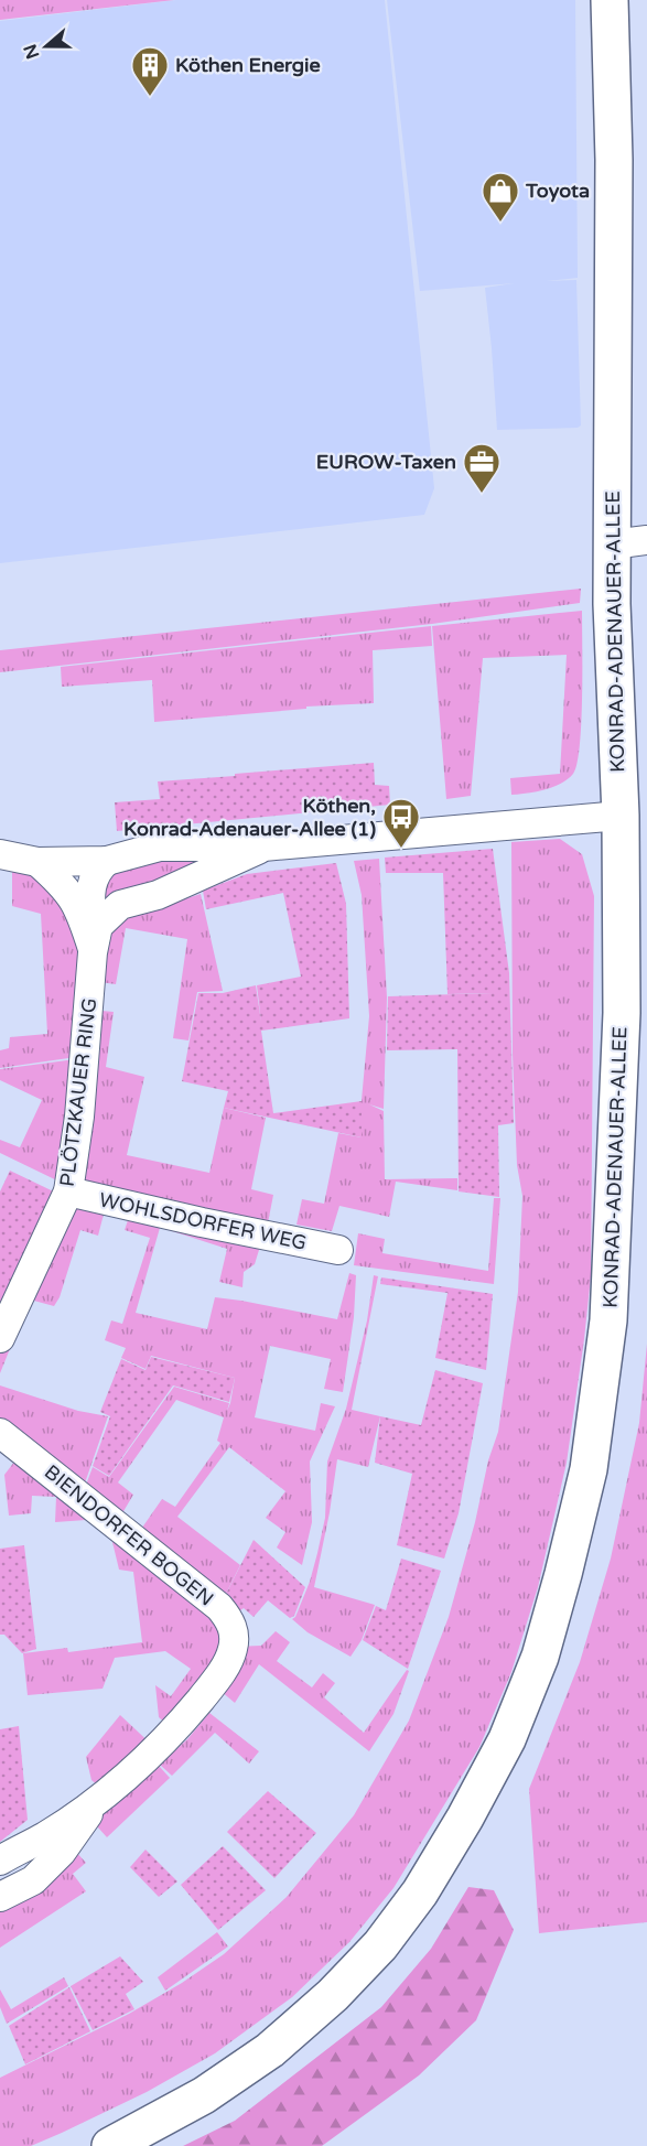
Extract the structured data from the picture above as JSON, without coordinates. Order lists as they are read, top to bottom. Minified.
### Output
{"streets":{"main road":["KONRAD-ADENAUER-ALLEE"],"street":["PLÖTZKAUER RING","WOHLSDORFER WEG","BIENDORFER BOGEN"]},"crossings":[["KONRAD-ADENAUER-ALLEE","PLÖTZKAUER RING"],["PLÖTZKAUER RING","WOHLSDORFER WEG"]],"places":{"building":["Köthen Energie"],"shop":["Toyota"],"office":["EUROW-Taxen"],"bus stop":["Köthen, Konrad-Adenauer-Allee (1)"]},"north":"left"}
